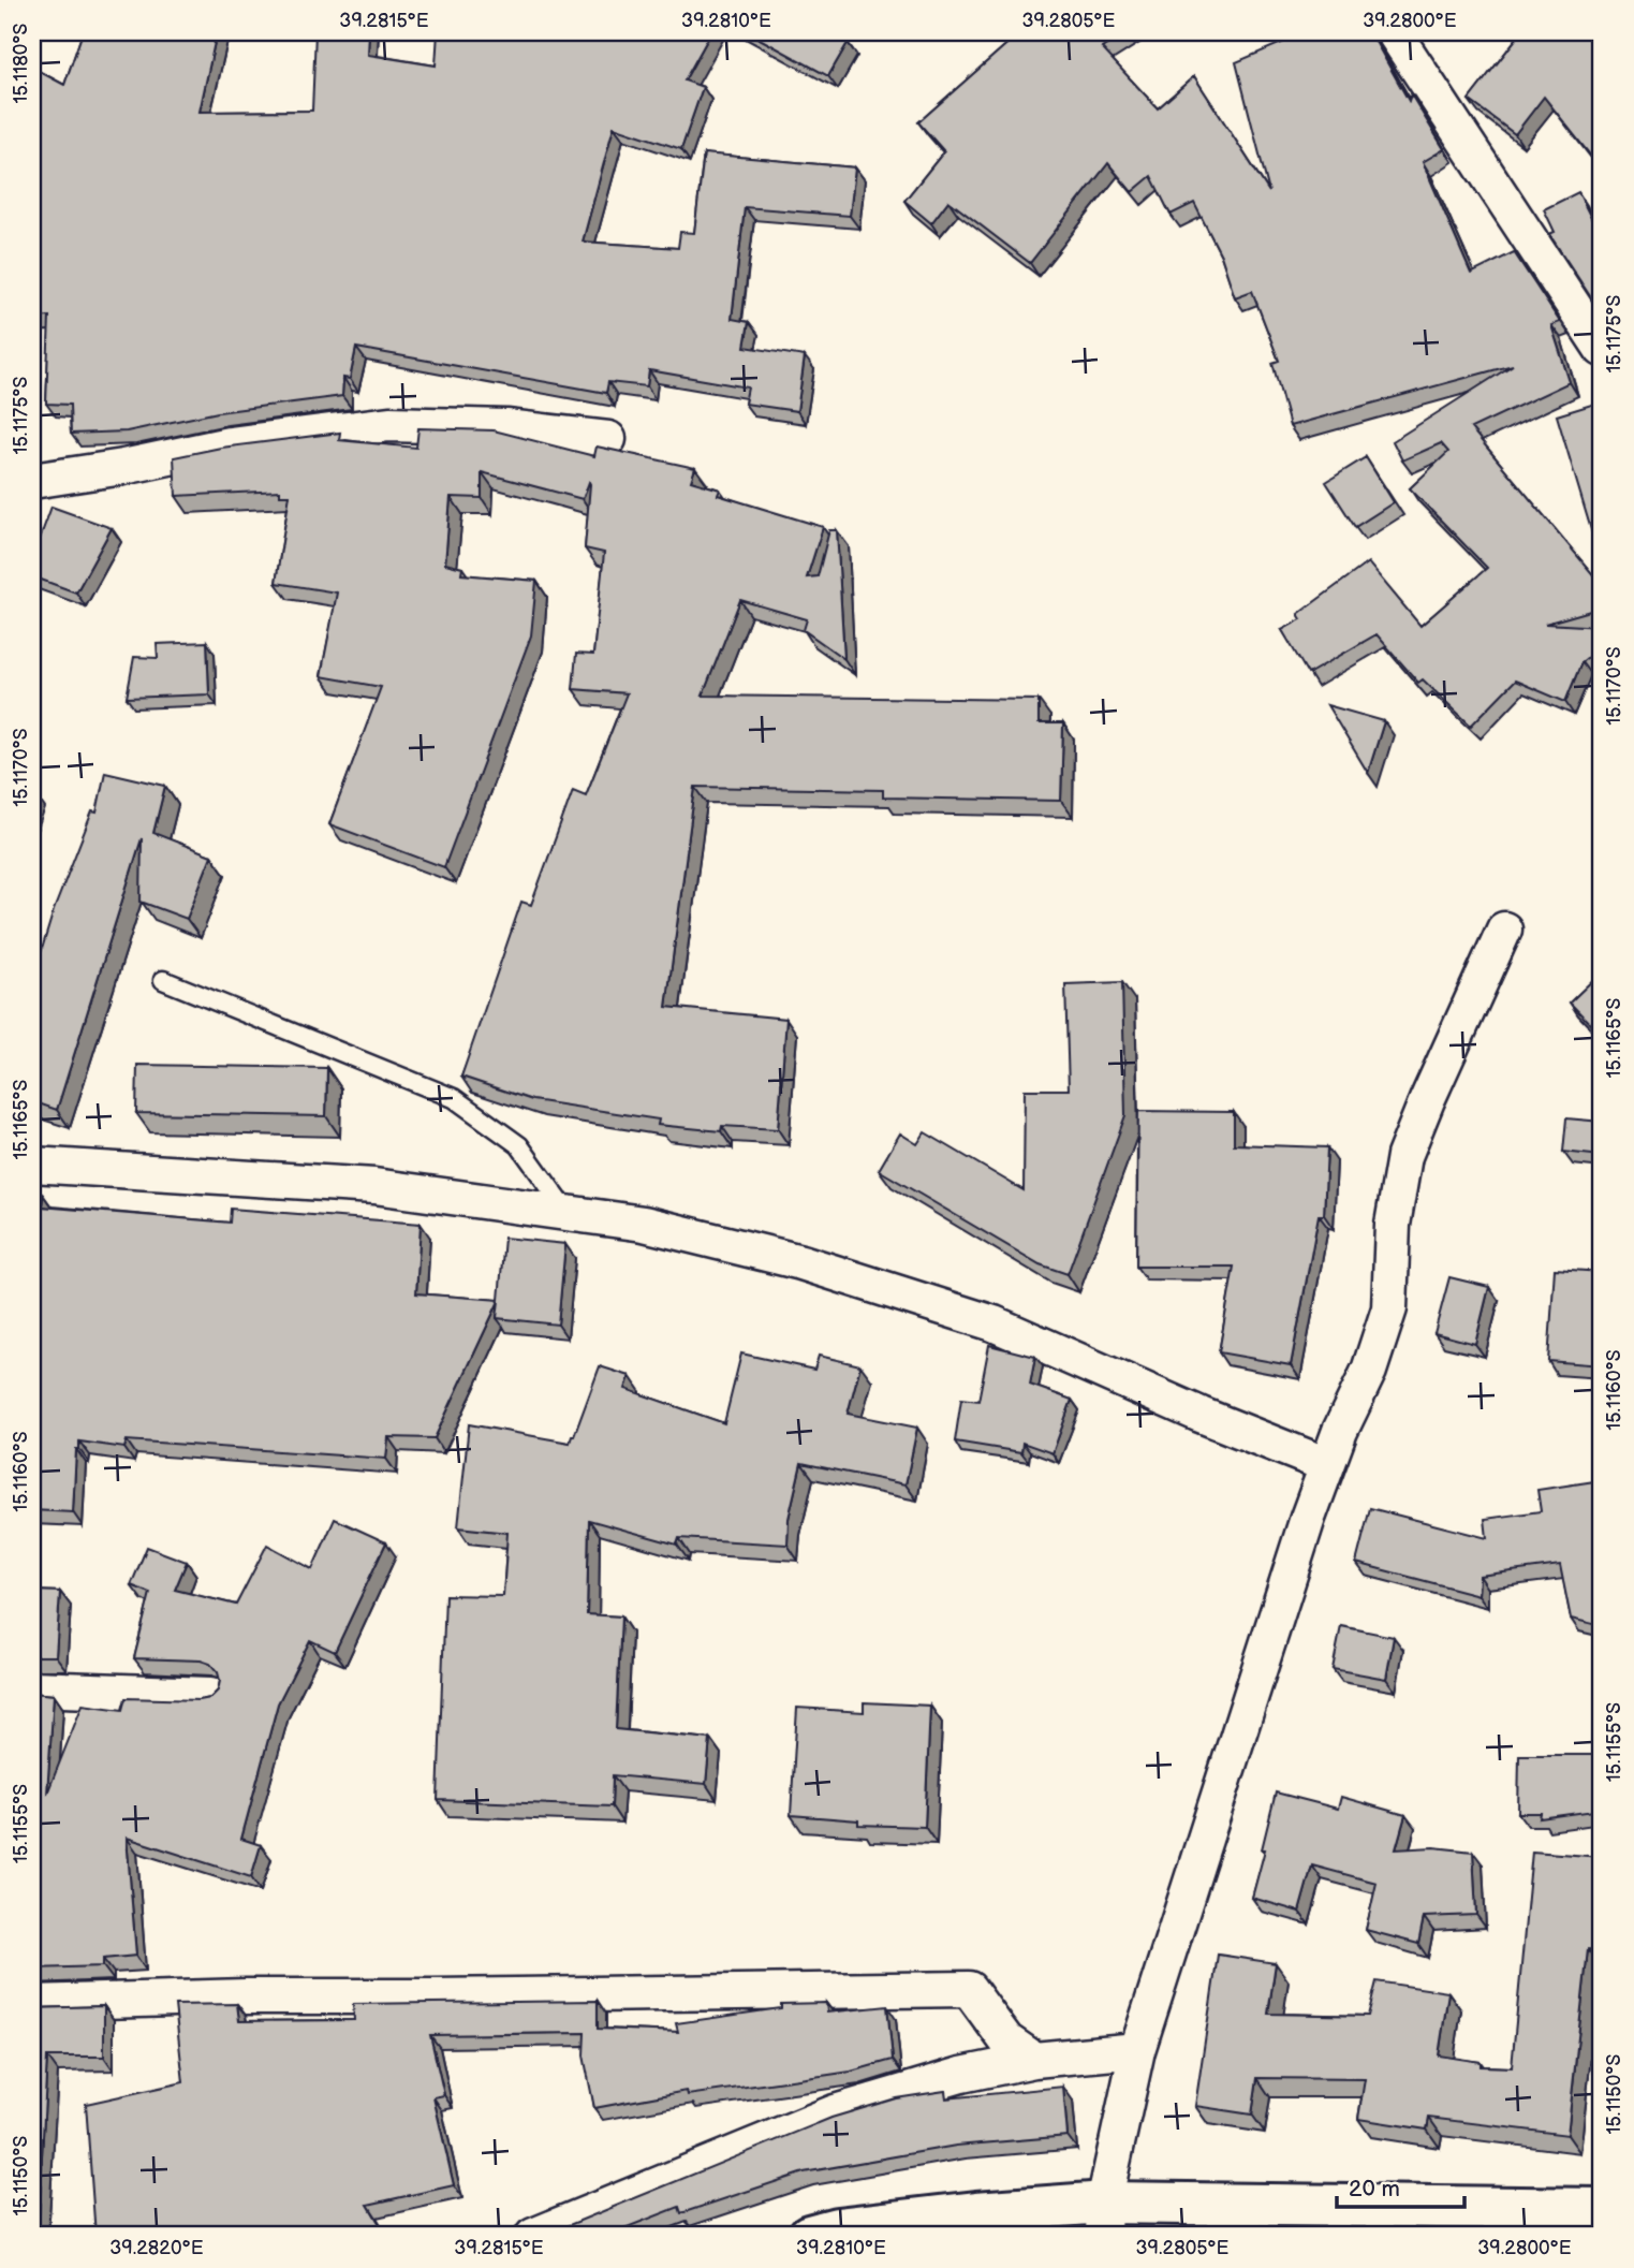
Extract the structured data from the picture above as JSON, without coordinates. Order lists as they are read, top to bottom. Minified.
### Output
{"scale_bar":"20 m","coordinates":["39.2815°E","39.2810°E","39.2805°E","39.2800°E","15.1180°S","15.1175°S","15.1170°S","15.1165°S","15.1160°S","15.1155°S","15.1150°S","39.2820°E"]}
